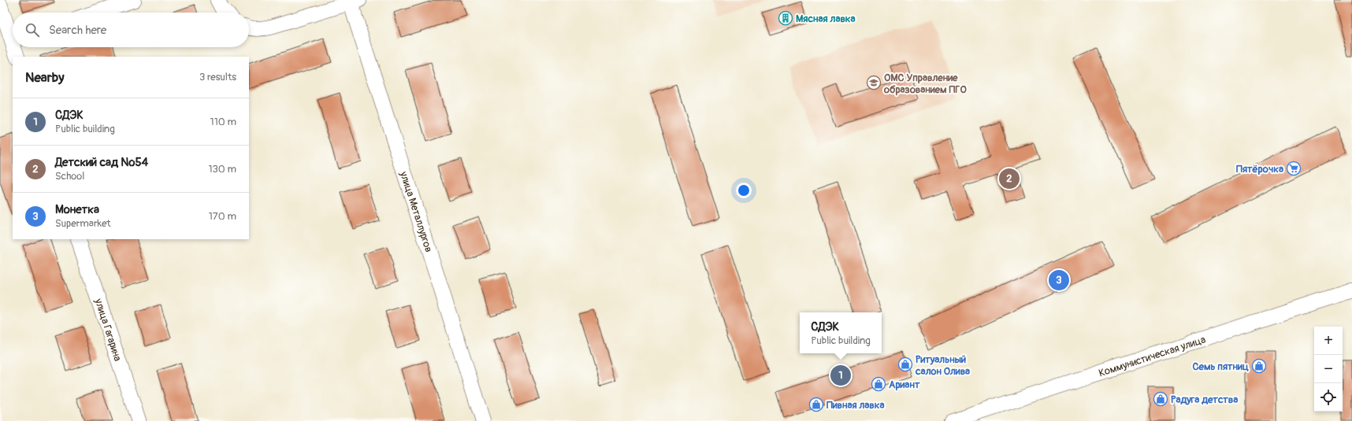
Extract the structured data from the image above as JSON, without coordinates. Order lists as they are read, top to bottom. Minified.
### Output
{"streets":{"street":["улица Металлургов","улица Гагарина","Коммунистическая улица"]},"places":{"building":["Мясная лавка"],"school or university":["ОМС Управление образованием ПГО"],"supermarket":["Пятёрочка"],"shop":["Ритуальный салон Олива","Семь пятниц","Ариант","Радуга детства","Пивная лавка"]},"page":{"search":"Search here","heading":["Nearby","3 results"],"list":[{"mark":"1","name":"СДЭК","note":"Public building","value":"110 m"},{"mark":"2","name":"Детский сад №54","note":"School","value":"130 m"},{"mark":"3","name":"Монетка","note":"Supermarket","value":"170 m"}],"pins":["2","3","1"],"popup":["СДЭК","Public building"],"map_buttons":["+","−"]}}
